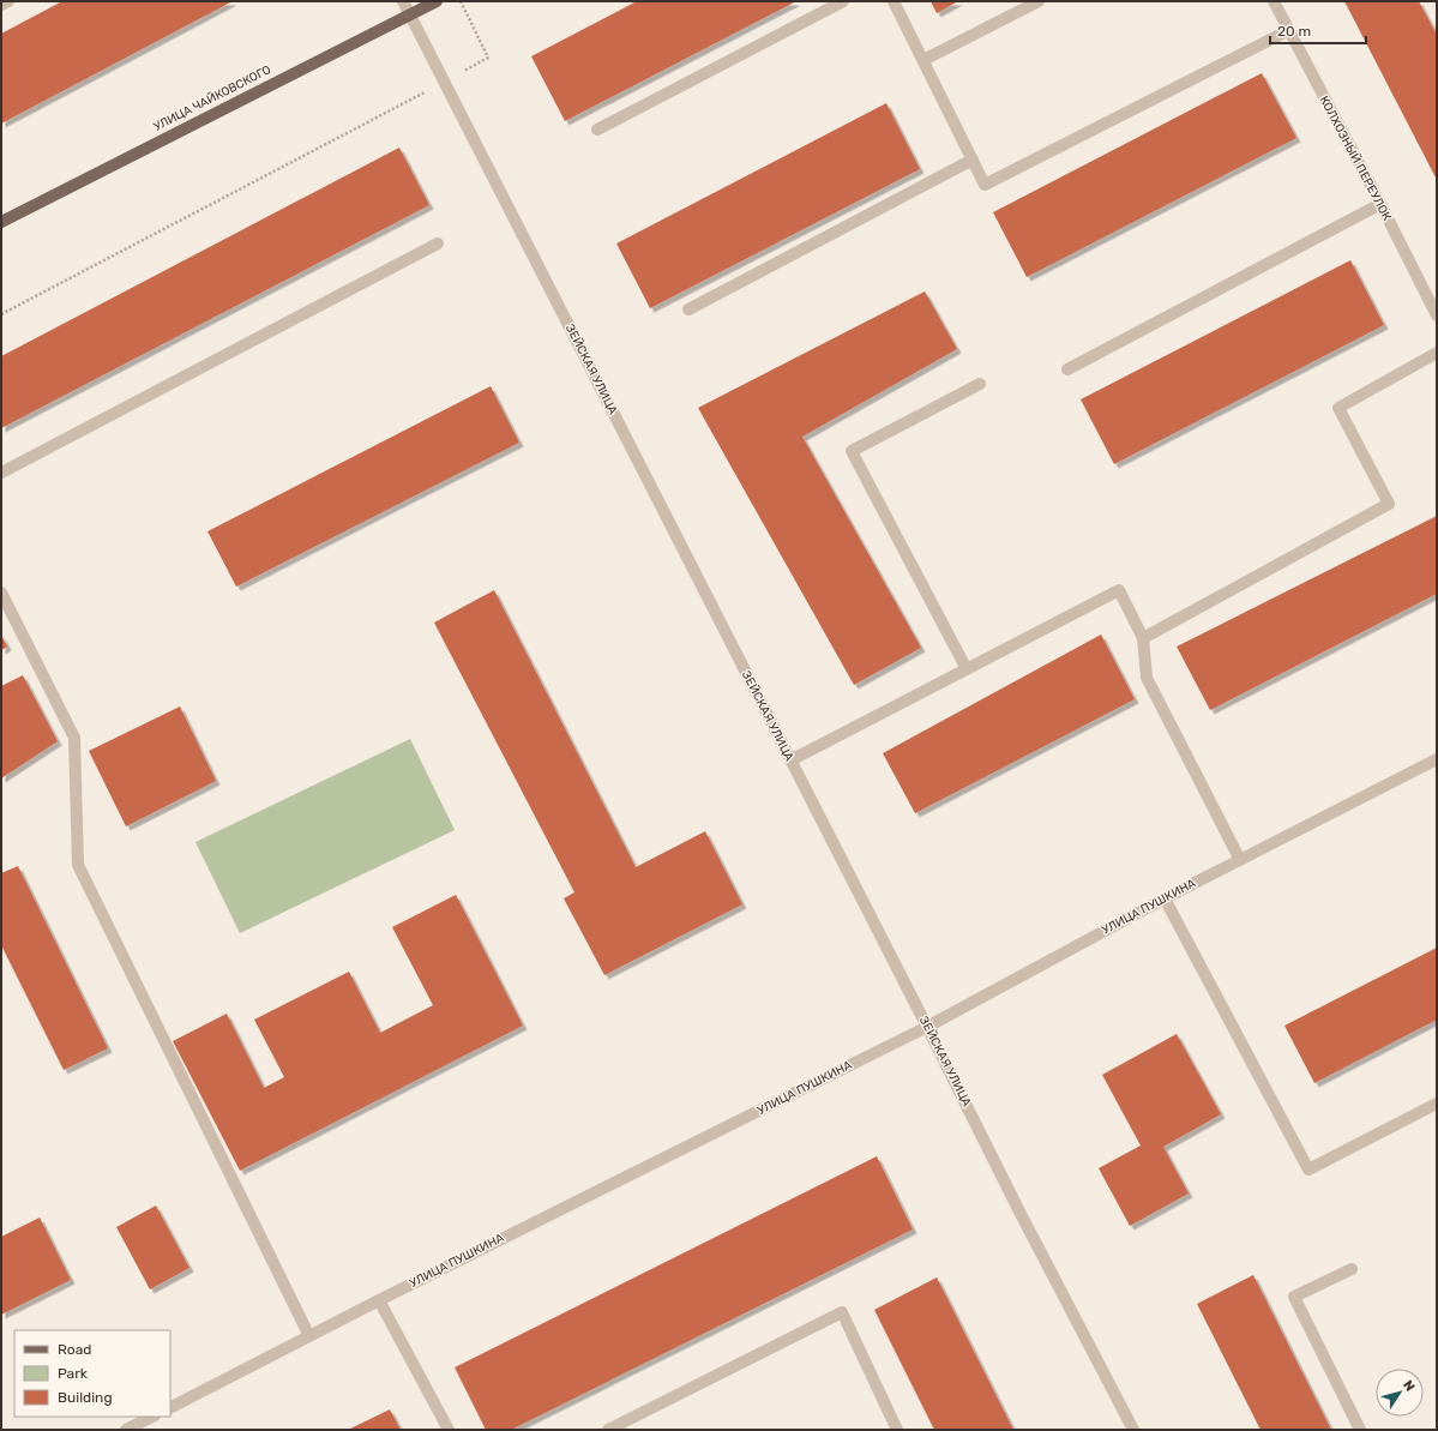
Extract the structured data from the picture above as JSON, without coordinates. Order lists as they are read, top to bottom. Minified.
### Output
{"streets":{"main road":["УЛИЦА ЧАЙКОВСКОГО"],"street":["КОЛХОЗНЫЙ ПЕРЕУЛОК","ЗЕЙСКАЯ УЛИЦА","УЛИЦА ПУШКИНА"]},"crossings":[["УЛИЦА ЧАЙКОВСКОГО","ЗЕЙСКАЯ УЛИЦА"],["ЗЕЙСКАЯ УЛИЦА","УЛИЦА ПУШКИНА"]],"legend":["Road","Park","Building"],"scale_bar":"20 m","north":"top right"}
